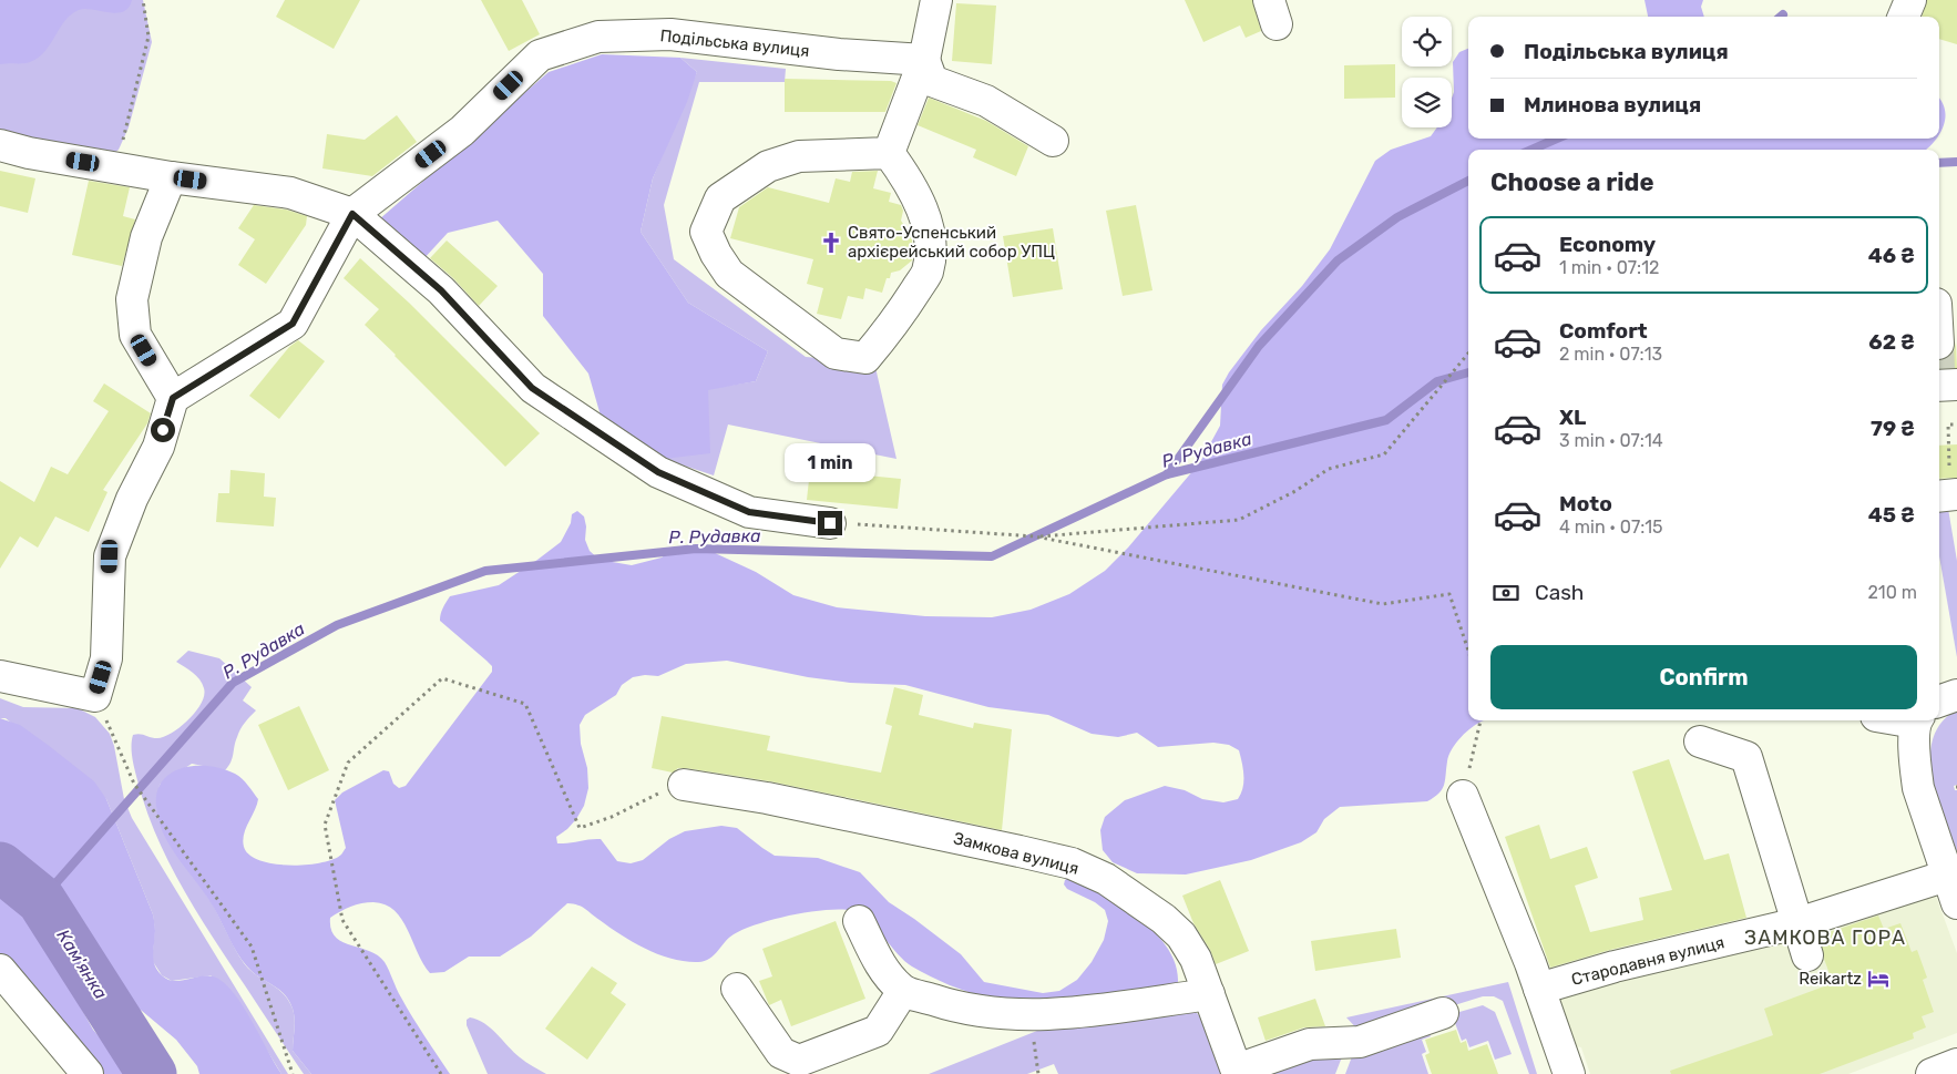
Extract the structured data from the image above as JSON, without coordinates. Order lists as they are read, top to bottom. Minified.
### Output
{"streets":{"street":["Подільська вулиця","Замкова вулиця","Стародавня вулиця"]},"districts":["ЗАМКОВА ГОРА"],"water":["Р. Рудавка","Кам'янка"],"places":{"church":["Свято-Успенський архієрейський собор УПЦ"],"hotel":["Reikartz"]},"page":{"banner":["Подільська вулиця","Млинова вулиця"],"heading":"Choose a ride","list":[{"name":"Economy","note":"1 min · 07:12","value":"46 ₴"},{"name":"Comfort","note":"2 min · 07:13","value":"62 ₴"},{"name":"XL","note":"3 min · 07:14","value":"79 ₴"},{"name":"Moto","note":"4 min · 07:15","value":"45 ₴"}],"bubble":"1 min","pay":["Cash","210 m"],"buttons":"Confirm"}}
